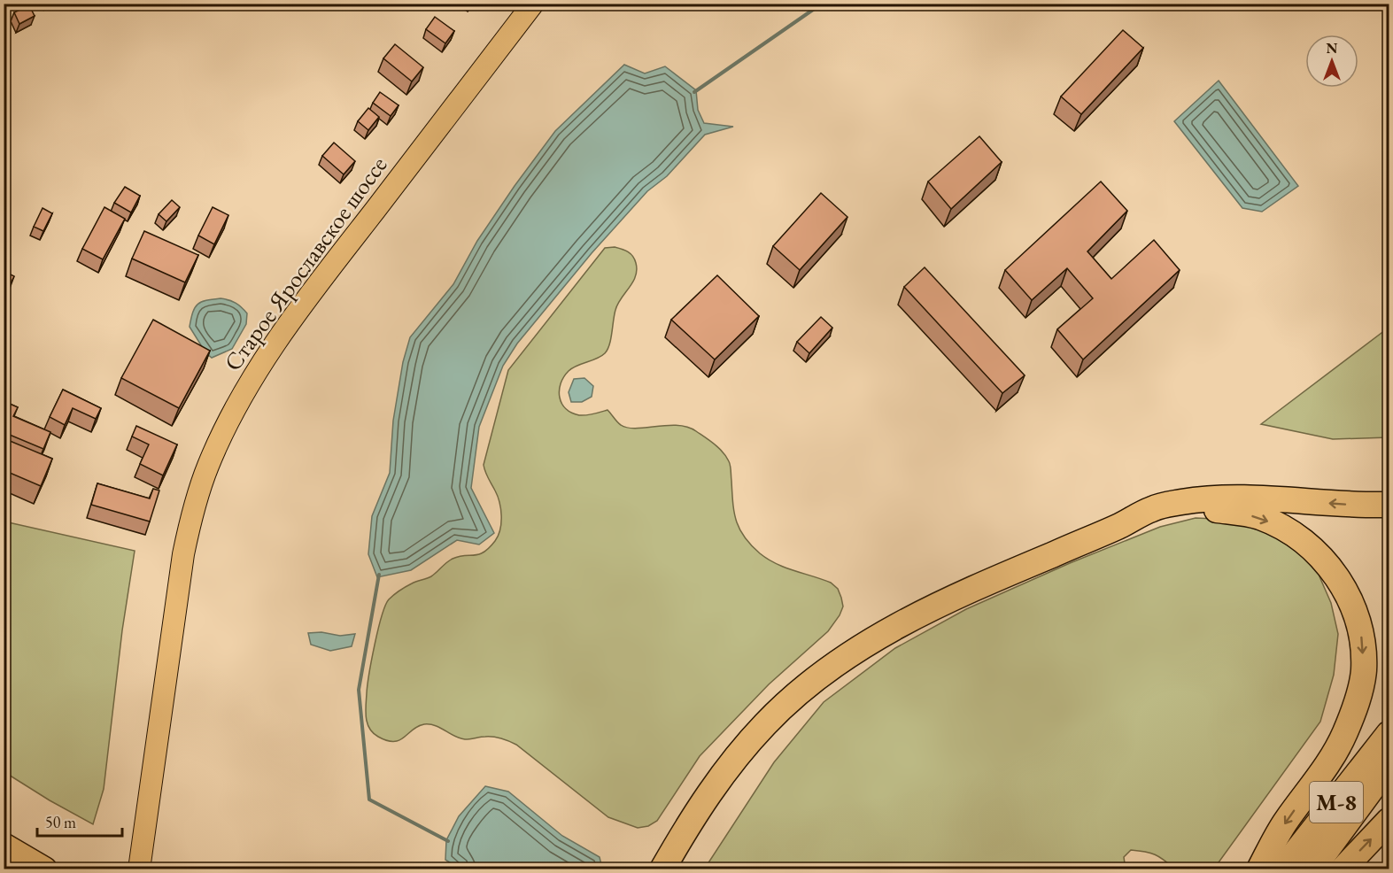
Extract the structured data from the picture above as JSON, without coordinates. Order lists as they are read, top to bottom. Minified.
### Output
{"streets":{"highway":["М-8"],"main road":["Старое Ярославское шоссе"]},"scale_bar":"50 m","north":"top"}
